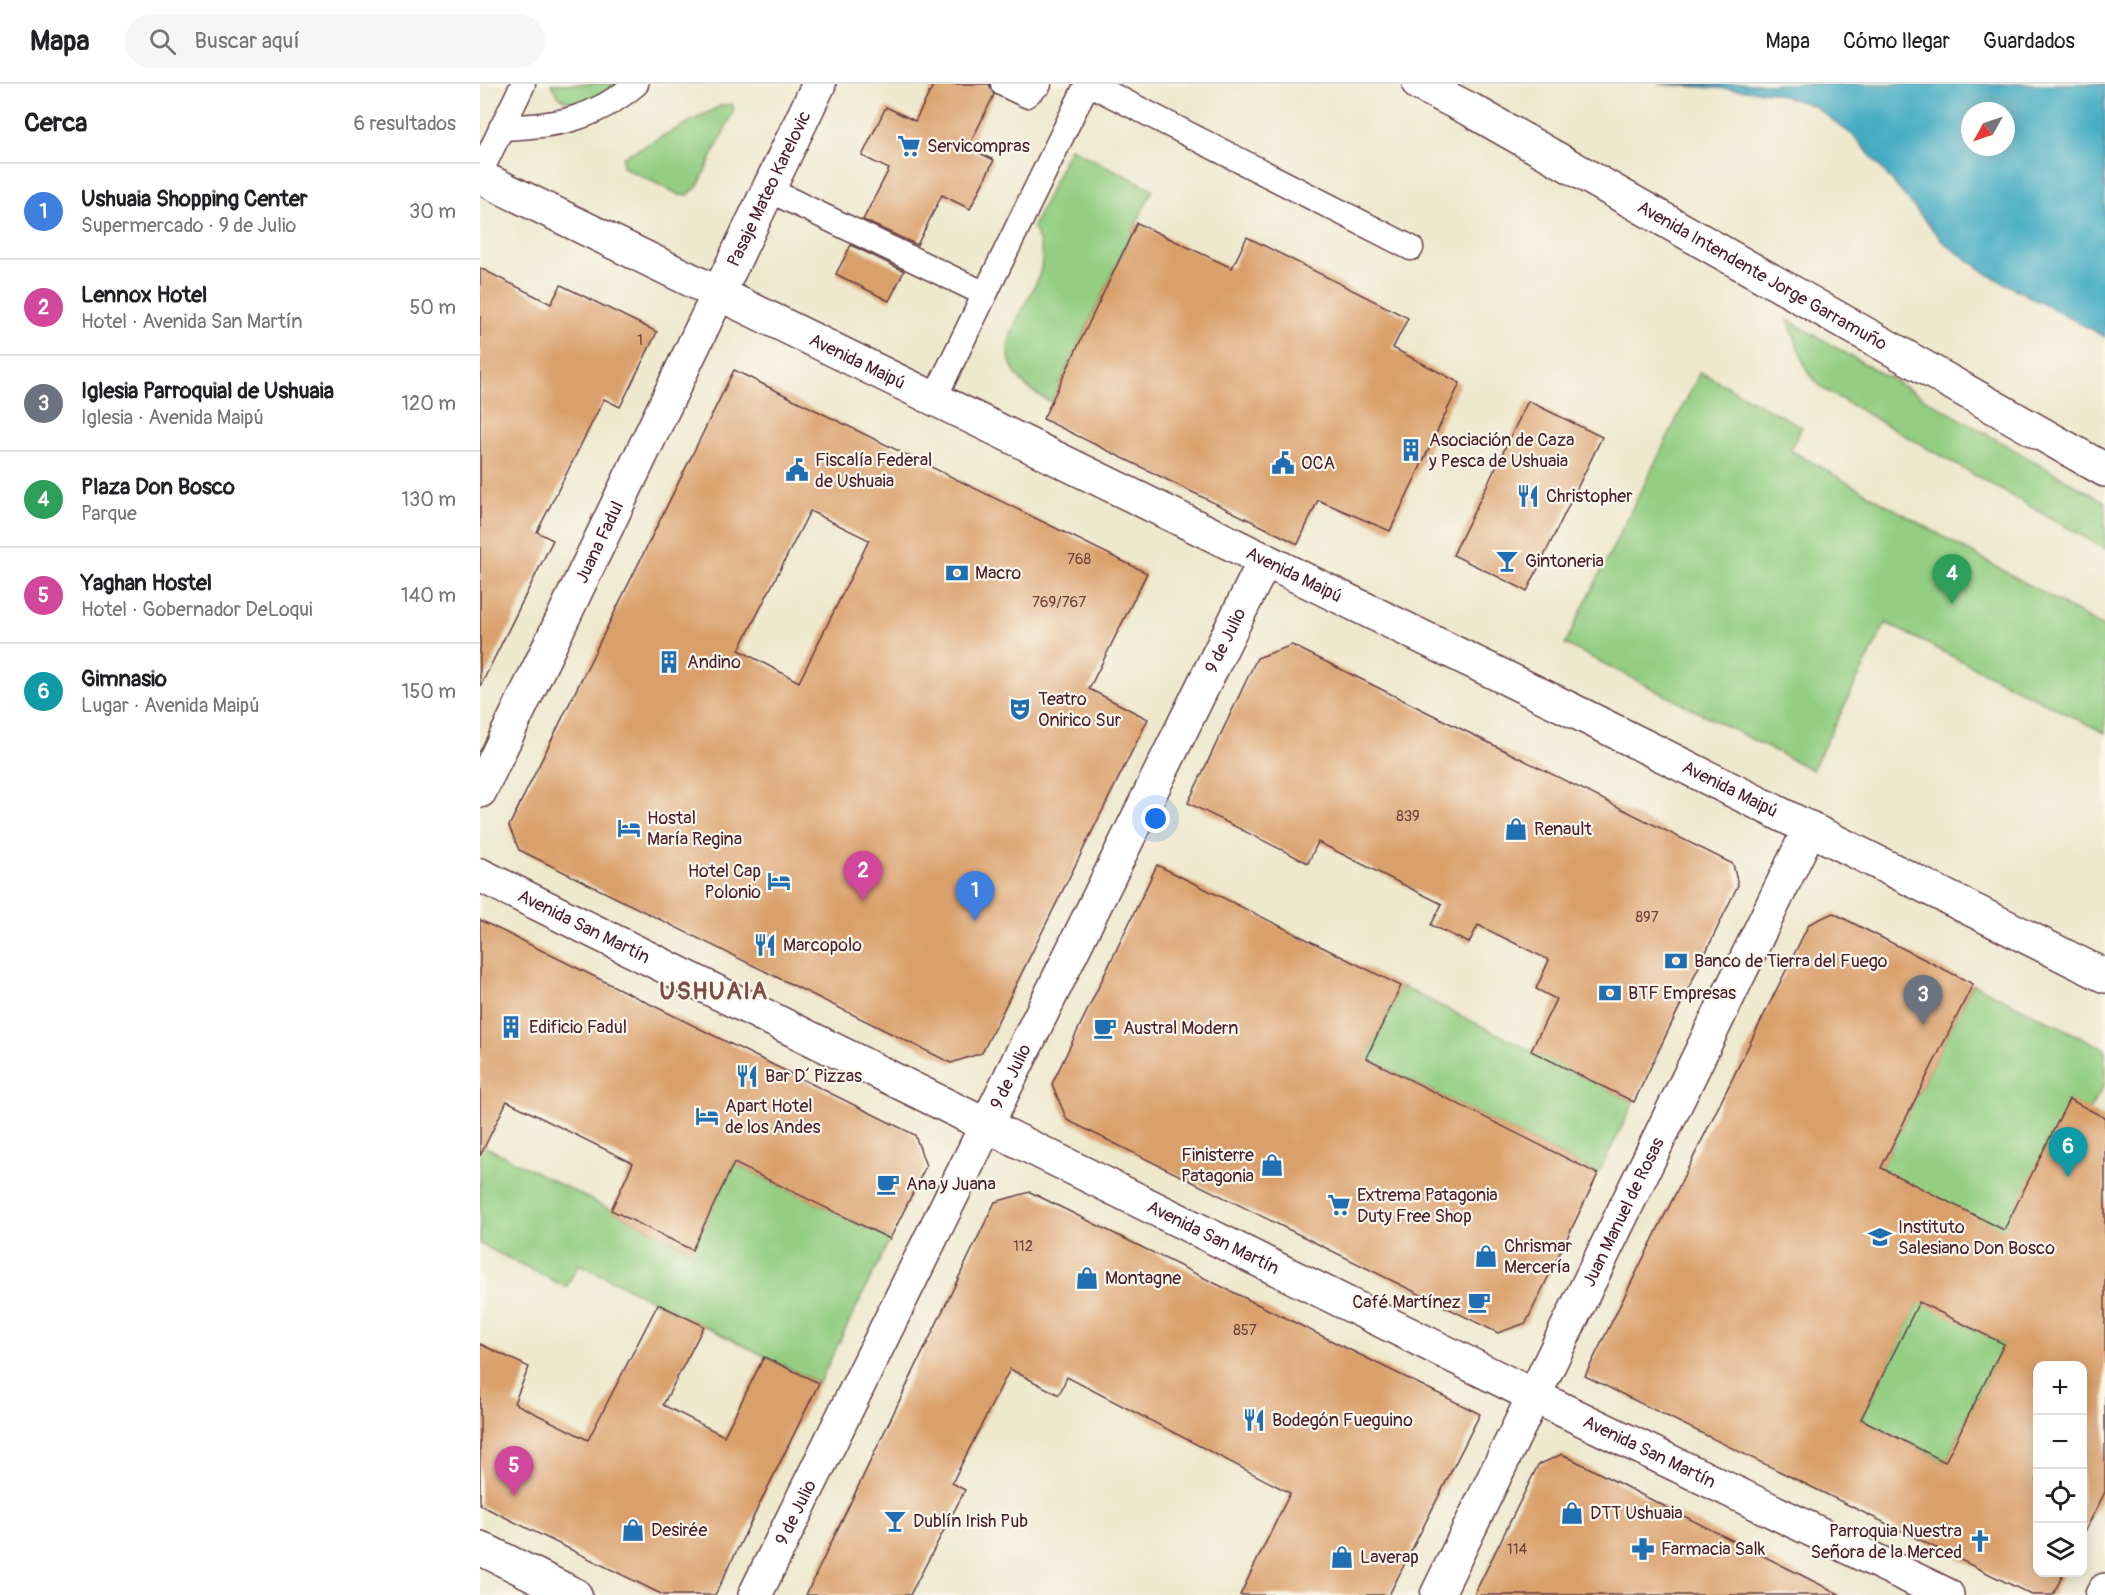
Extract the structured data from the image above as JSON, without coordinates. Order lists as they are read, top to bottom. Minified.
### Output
{"streets":{"main road":["Pasaje Mateo Karelovic","Avenida Intendente Jorge Garramuño","Avenida Maipú","Juana Fadul","9 de Julio","Avenida San Martín","Juan Manuel de Rosas"]},"crossings":[["Pasaje Mateo Karelovic","Avenida Maipú"],["Pasaje Mateo Karelovic","Juana Fadul"],["Avenida Maipú","Juana Fadul"],["Avenida Maipú","9 de Julio"],["Avenida Maipú","Juan Manuel de Rosas"],["9 de Julio","Avenida San Martín"],["Avenida San Martín","Juan Manuel de Rosas"]],"districts":["USHUAIA"],"places":{"supermarket":["Servicompras","Extrema Patagonia Duty Free Shop"],"building":["Asociación de Caza y Pesca de Ushuaia","Andino","Edificio Fadul"],"public building":["OCA","Fiscalía Federal de Ushuaia"],"restaurant":["Christopher","Marcopolo","Bar D´ Pizzas","Bodegón Fueguino"],"bar":["Gintoneria","Dublín Irish Pub"],"bank":["Macro","Banco de Tierra del Fuego","BTF Empresas"],"theatre":["Teatro Onirico Sur"],"hotel":["Hostal María Regina","Hotel Cap Polonio","Apart Hotel de los Andes"],"shop":["Renault","Finisterre Patagonia","Chrismar Mercería","Montagne","DTT Ushuaia","Desirée","Laverap"],"cafe":["Austral Modern","Ana y Juana","Café Martínez"],"school or university":["Instituto Salesiano Don Bosco"],"church":["Parroquia Nuestra Señora de la Merced"],"pharmacy":["Farmacia Salk"]},"house_numbers":["1","768","769/767","839","897","112","857","114"],"north":"bottom left","page":{"header":"Mapa","search":"Buscar aquí","nav":["Mapa","Cómo llegar","Guardados"],"heading":["Cerca","6 resultados"],"list":[{"mark":"1","name":"Ushuaia Shopping Center","note":"Supermercado · 9 de Julio","value":"30 m"},{"mark":"2","name":"Lennox Hotel","note":"Hotel · Avenida San Martín","value":"50 m"},{"mark":"3","name":"Iglesia Parroquial de Ushuaia","note":"Iglesia · Avenida Maipú","value":"120 m"},{"mark":"4","name":"Plaza Don Bosco","note":"Parque","value":"130 m"},{"mark":"5","name":"Yaghan Hostel","note":"Hotel · Gobernador DeLoqui","value":"140 m"},{"mark":"6","name":"Gimnasio","note":"Lugar · Avenida Maipú","value":"150 m"}],"pins":["4","2","1","3","6","5"],"map_buttons":["+","−"]}}
